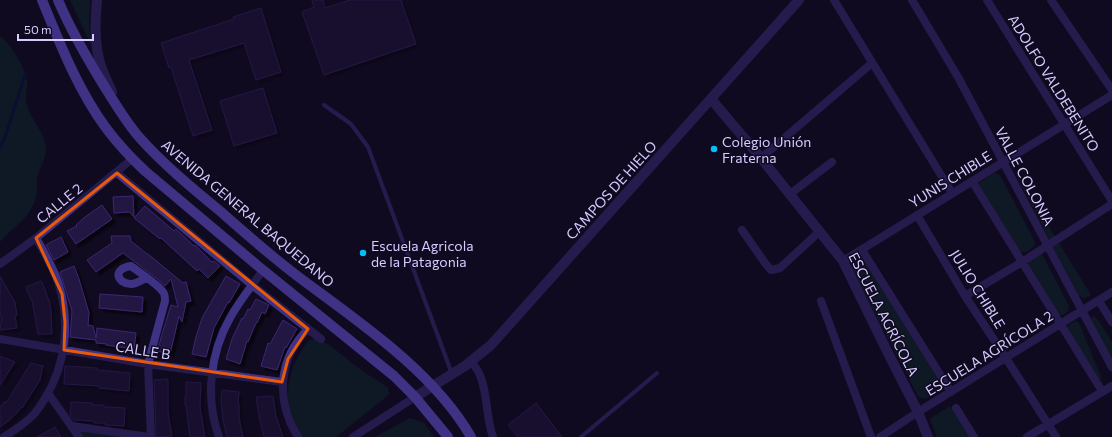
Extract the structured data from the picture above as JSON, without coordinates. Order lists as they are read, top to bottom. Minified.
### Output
{"streets":{"main road":["AVENIDA GENERAL BAQUEDANO"],"street":["ADOLFO VALDEBENITO","VALLE COLONIA","YUNIS CHIBLE","CAMPOS DE HIELO","CALLE 2","JULIO CHIBLE","ESCUELA AGRÍCOLA","CALLE B","ESCUELA AGRÍCOLA 2"]},"crossings":[["ADOLFO VALDEBENITO","YUNIS CHIBLE"],["VALLE COLONIA","YUNIS CHIBLE"],["VALLE COLONIA","ESCUELA AGRÍCOLA 2"],["YUNIS CHIBLE","JULIO CHIBLE"],["YUNIS CHIBLE","ESCUELA AGRÍCOLA"],["CAMPOS DE HIELO","AVENIDA GENERAL BAQUEDANO"],["CAMPOS DE HIELO","ESCUELA AGRÍCOLA"],["JULIO CHIBLE","ESCUELA AGRÍCOLA 2"],["ESCUELA AGRÍCOLA","ESCUELA AGRÍCOLA 2"]],"places":["Colegio Unión Fraterna","Escuela Agricola de la Patagonia"],"scale_bar":"50 m"}
